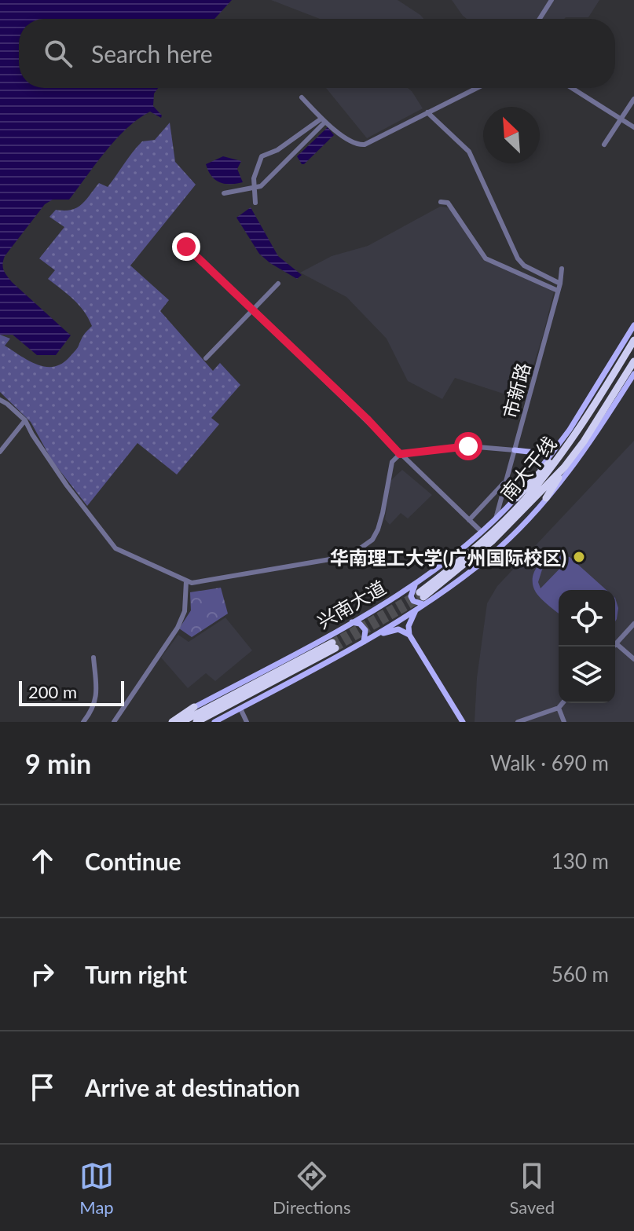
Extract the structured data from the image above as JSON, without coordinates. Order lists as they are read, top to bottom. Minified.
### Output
{"streets":{"highway":["南大干线"],"main road":["兴南大道"],"street":["市新路"]},"crossings":[["市新路","兴南大道"],["南大干线","兴南大道"]],"places":["华南理工大学(广州国际校区)"],"scale_bar":"200 m","north":"top left","page":{"search":"Search here","scale":"200 m","heading":["9 min","Walk · 690 m"],"list":[["Continue","130 m"],["Turn right","560 m"],"Arrive at destination"],"nav":["Map","Directions","Saved"]}}
